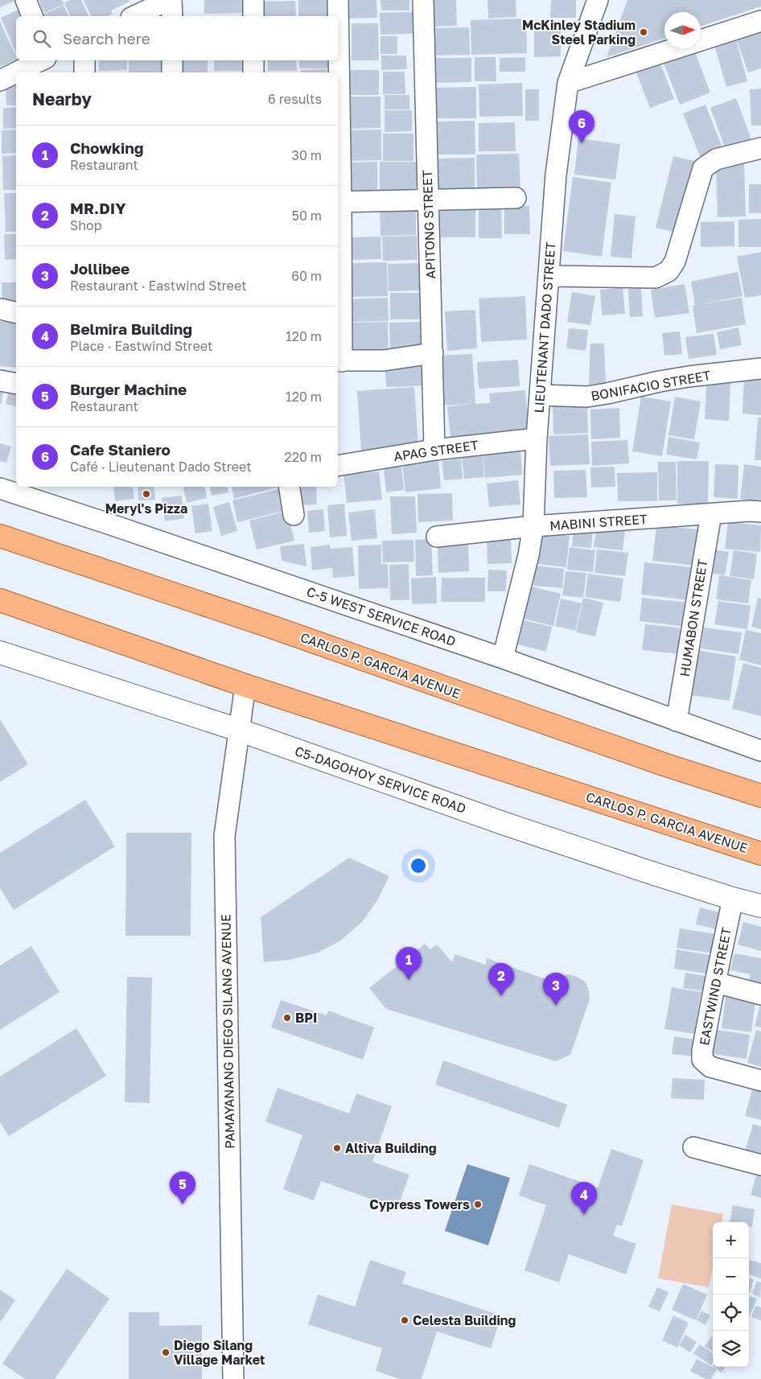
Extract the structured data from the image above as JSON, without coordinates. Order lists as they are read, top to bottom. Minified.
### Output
{"streets":{"main road":["CARLOS P. GARCIA AVENUE","C5-DAGOHOY SERVICE ROAD"],"street":["APITONG STREET","LIEUTENANT DADO STREET","BONIFACIO STREET","APAG STREET","MABINI STREET","C-5 WEST SERVICE ROAD","HUMABON STREET","EASTWIND STREET","PAMAYANANG DIEGO SILANG AVENUE"]},"crossings":[["APITONG STREET","APAG STREET"],["LIEUTENANT DADO STREET","BONIFACIO STREET"],["LIEUTENANT DADO STREET","APAG STREET"],["LIEUTENANT DADO STREET","MABINI STREET"],["LIEUTENANT DADO STREET","C-5 WEST SERVICE ROAD"],["MABINI STREET","HUMABON STREET"],["C-5 WEST SERVICE ROAD","HUMABON STREET"],["CARLOS P. GARCIA AVENUE","PAMAYANANG DIEGO SILANG AVENUE"],["C5-DAGOHOY SERVICE ROAD","EASTWIND STREET"],["C5-DAGOHOY SERVICE ROAD","PAMAYANANG DIEGO SILANG AVENUE"]],"places":["McKinley Stadium Steel Parking","Meryl's Pizza","BPI","Altiva Building","Cypress Towers","Celesta Building","Diego Silang Village Market"],"north":"right","page":{"search":"Search here","heading":["Nearby","6 results"],"pins":["6","1","2","3","5","4"],"list":[{"mark":"1","name":"Chowking","note":"Restaurant","value":"30 m"},{"mark":"2","name":"MR.DIY","note":"Shop","value":"50 m"},{"mark":"3","name":"Jollibee","note":"Restaurant · Eastwind Street","value":"60 m"},{"mark":"4","name":"Belmira Building","note":"Place · Eastwind Street","value":"120 m"},{"mark":"5","name":"Burger Machine","note":"Restaurant","value":"120 m"},{"mark":"6","name":"Cafe Staniero","note":"Café · Lieutenant Dado Street","value":"220 m"}],"map_buttons":["+","−"]}}
